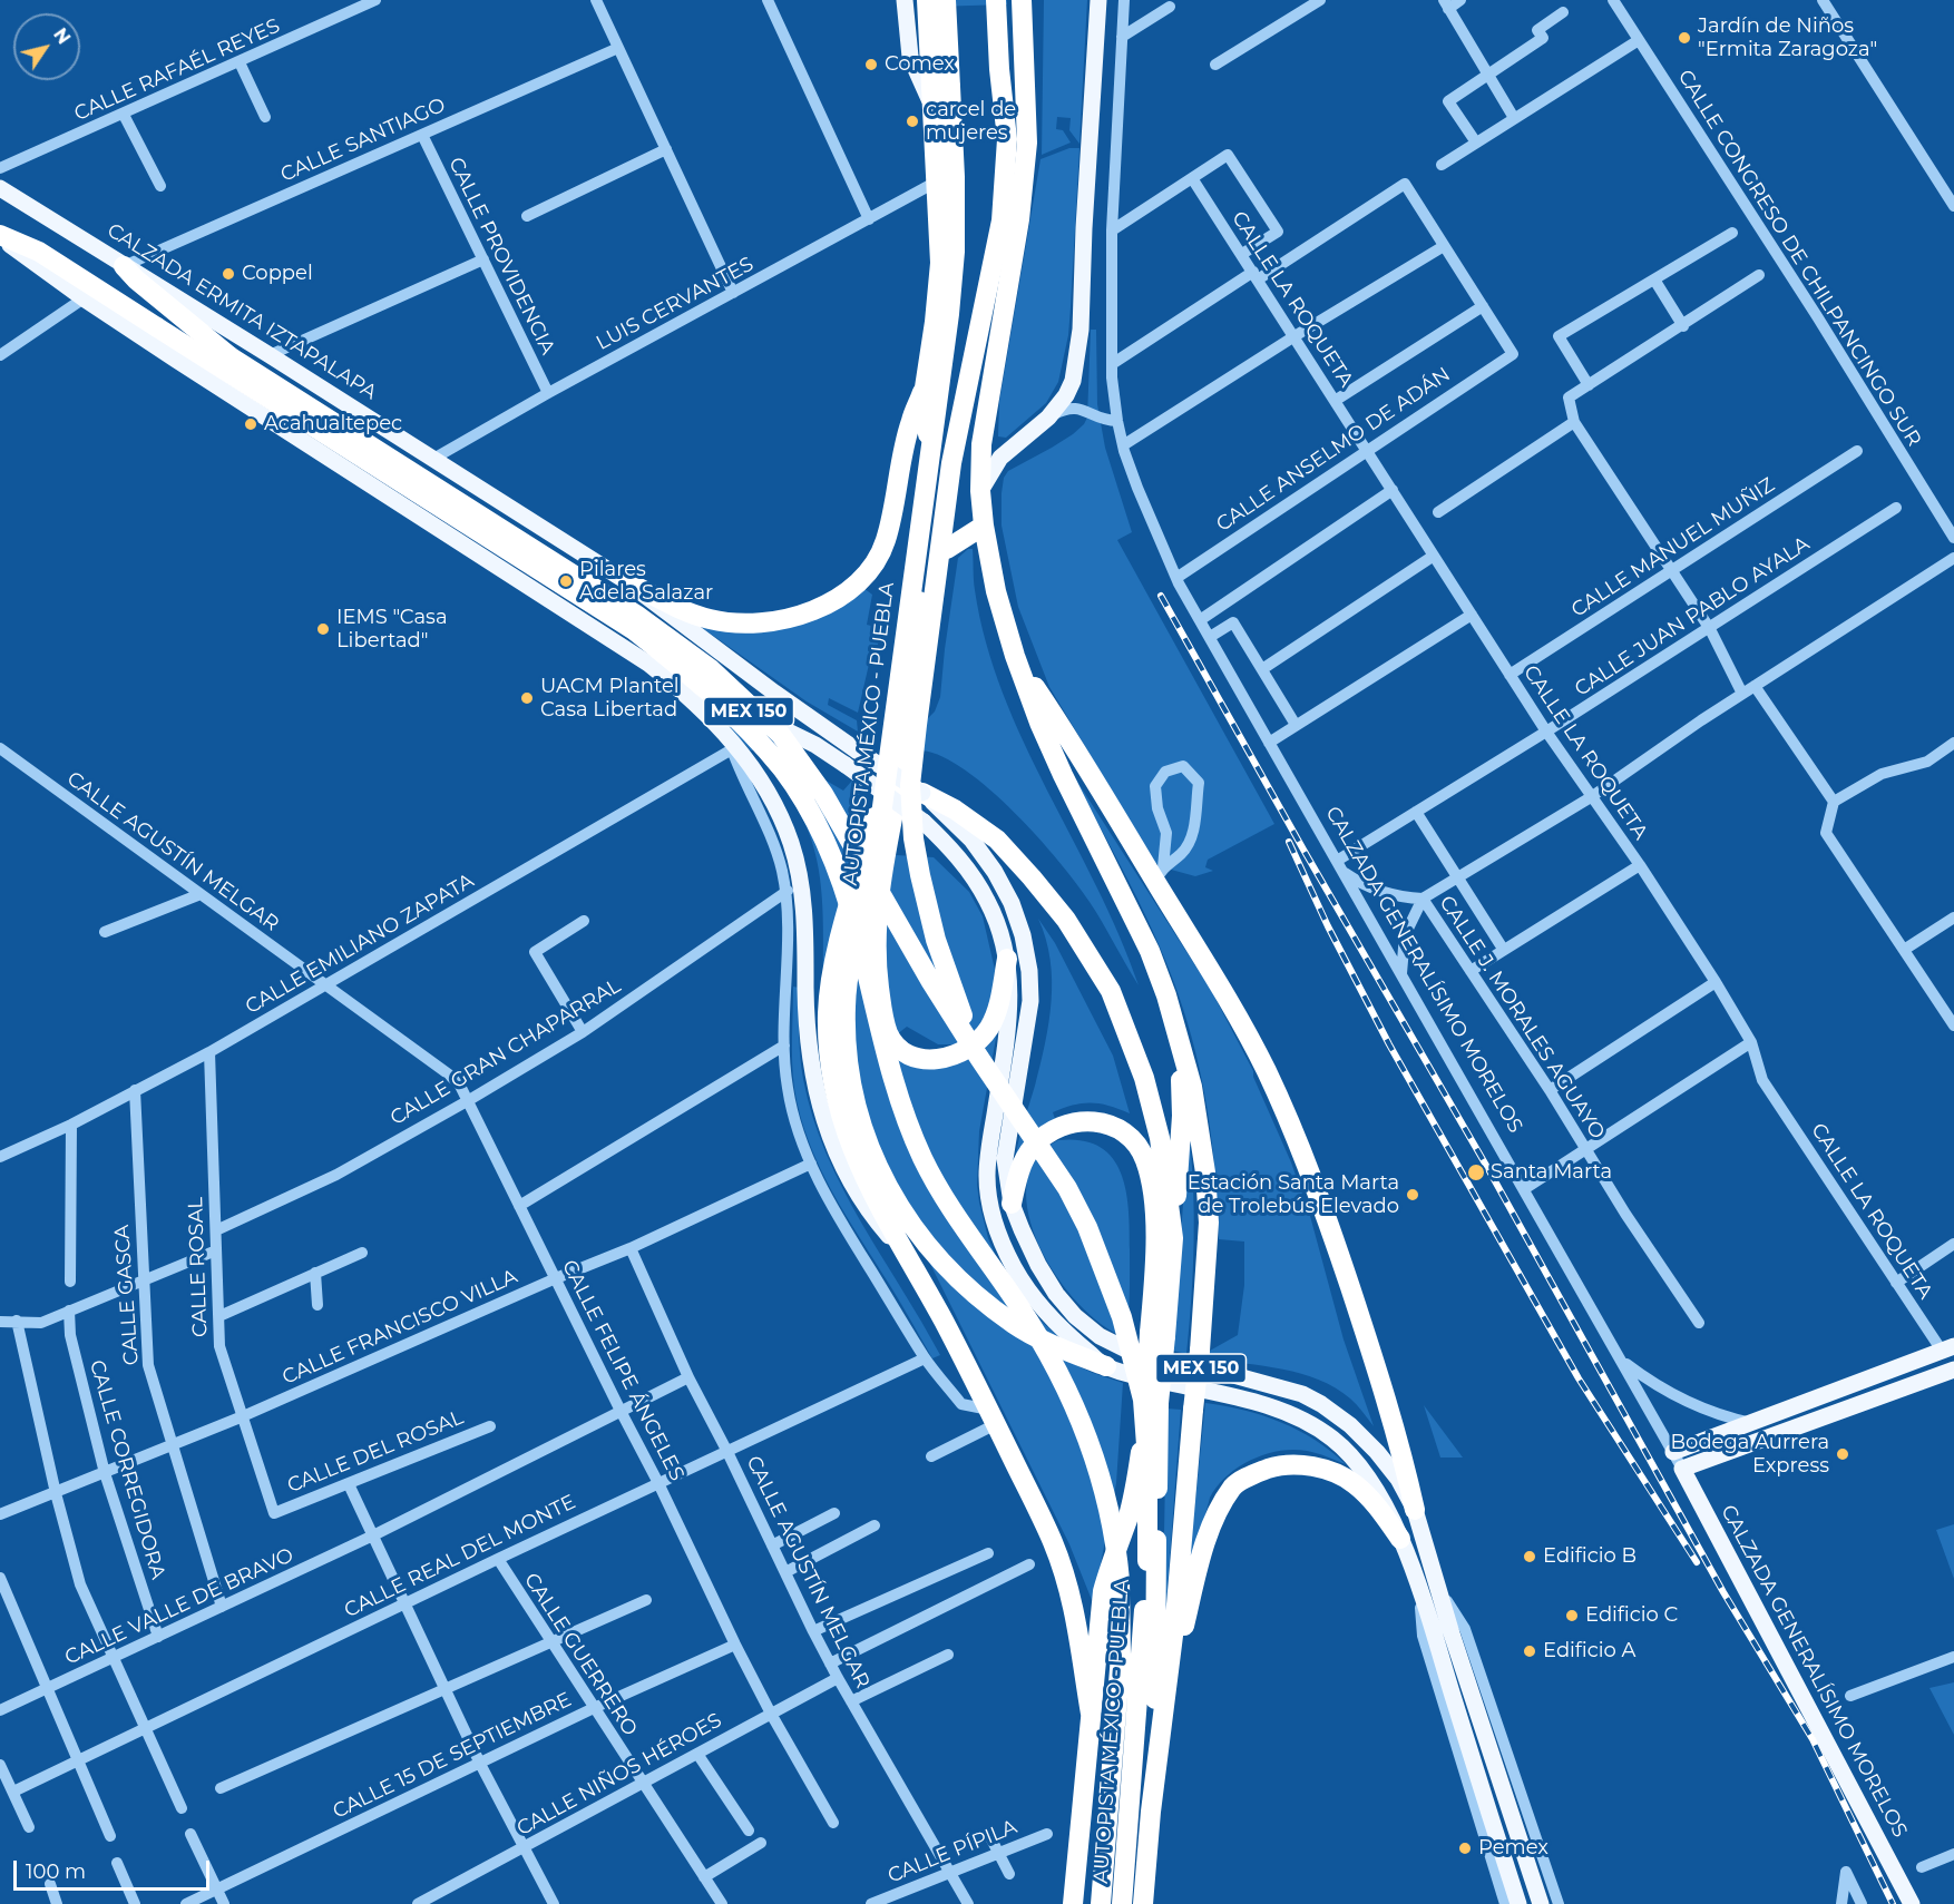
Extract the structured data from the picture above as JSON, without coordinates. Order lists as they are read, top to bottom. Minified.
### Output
{"streets":{"highway":["AUTOPISTA MÉXICO - PUEBLA"],"main road":["CALZADA ERMITA IZTAPALAPA","MEX 150","CALZADA GENERALÍSIMO MORELOS"],"street":["CALLE RAFAÉL REYES","CALLE SANTIAGO","CALLE PROVIDENCIA","CALLE CONGRESO DE CHILPANCINGO SUR","CALLE LA ROQUETA","LUIS CERVANTES","CALLE ANSELMO DE ADÁN","CALLE MANUEL MUÑIZ","CALLE JUAN PABLO AYALA","CALLE AGUSTÍN MELGAR","CALLE EMILIANO ZAPATA","CALLE J. MORALES AGUAYO","CALLE GRAN CHAPARRAL","CALLE ROSAL","CALLE GASCA","CALLE FRANCISCO VILLA","CALLE FELIPE ÁNGELES","CALLE DEL ROSAL","CALLE CORREGIDORA","CALLE REAL DEL MONTE","CALLE VALLE DE BRAVO","CALLE GUERRERO","CALLE 15 DE SEPTIEMBRE","CALLE NIÑOS HÉROES","CALLE PÍPILA"]},"crossings":[["CALLE SANTIAGO","CALLE PROVIDENCIA"],["CALLE SANTIAGO","CALZADA ERMITA IZTAPALAPA"],["CALLE PROVIDENCIA","LUIS CERVANTES"],["CALLE LA ROQUETA","CALLE ANSELMO DE ADÁN"],["CALLE LA ROQUETA","CALLE MANUEL MUÑIZ"],["CALLE LA ROQUETA","CALLE JUAN PABLO AYALA"],["LUIS CERVANTES","CALZADA ERMITA IZTAPALAPA"],["CALZADA ERMITA IZTAPALAPA","MEX 150"],["CALLE ANSELMO DE ADÁN","CALZADA GENERALÍSIMO MORELOS"],["CALLE JUAN PABLO AYALA","CALZADA GENERALÍSIMO MORELOS"],["CALLE AGUSTÍN MELGAR","CALLE EMILIANO ZAPATA"],["CALLE AGUSTÍN MELGAR","CALLE FRANCISCO VILLA"],["CALLE AGUSTÍN MELGAR","CALLE FELIPE ÁNGELES"],["CALLE AGUSTÍN MELGAR","CALLE REAL DEL MONTE"],["CALLE AGUSTÍN MELGAR","CALLE NIÑOS HÉROES"],["CALLE AGUSTÍN MELGAR","CALLE PÍPILA"],["CALLE EMILIANO ZAPATA","CALLE ROSAL"],["CALLE EMILIANO ZAPATA","CALLE GASCA"],["CALLE EMILIANO ZAPATA","CALLE FELIPE ÁNGELES"],["CALLE GRAN CHAPARRAL","CALLE ROSAL"],["CALLE GRAN CHAPARRAL","CALLE FELIPE ÁNGELES"],["CALLE ROSAL","CALLE FRANCISCO VILLA"],["CALLE ROSAL","CALLE DEL ROSAL"],["CALLE GASCA","CALLE FRANCISCO VILLA"],["CALLE GASCA","CALLE VALLE DE BRAVO"],["CALLE FRANCISCO VILLA","CALLE FELIPE ÁNGELES"],["CALLE FRANCISCO VILLA","CALLE CORREGIDORA"],["CALLE FELIPE ÁNGELES","CALLE REAL DEL MONTE"],["CALLE FELIPE ÁNGELES","CALLE 15 DE SEPTIEMBRE"],["CALLE FELIPE ÁNGELES","CALLE NIÑOS HÉROES"],["CALLE CORREGIDORA","CALLE VALLE DE BRAVO"],["CALLE REAL DEL MONTE","CALLE GUERRERO"],["CALLE GUERRERO","CALLE 15 DE SEPTIEMBRE"],["CALLE GUERRERO","CALLE NIÑOS HÉROES"]],"places":["Jardín de Niños \"Ermita Zaragoza\"","Comex","carcel de mujeres","Coppel","Acahualtepec","Pilares Adela Salazar","IEMS \"Casa Libertad\"","UACM Plantel Casa Libertad","Santa Marta","Estación Santa Marta de Trolebús Elevado","Bodega Aurrera Express","Edificio B","Edificio C","Edificio A","Pemex"],"scale_bar":"100 m","north":"top right"}
